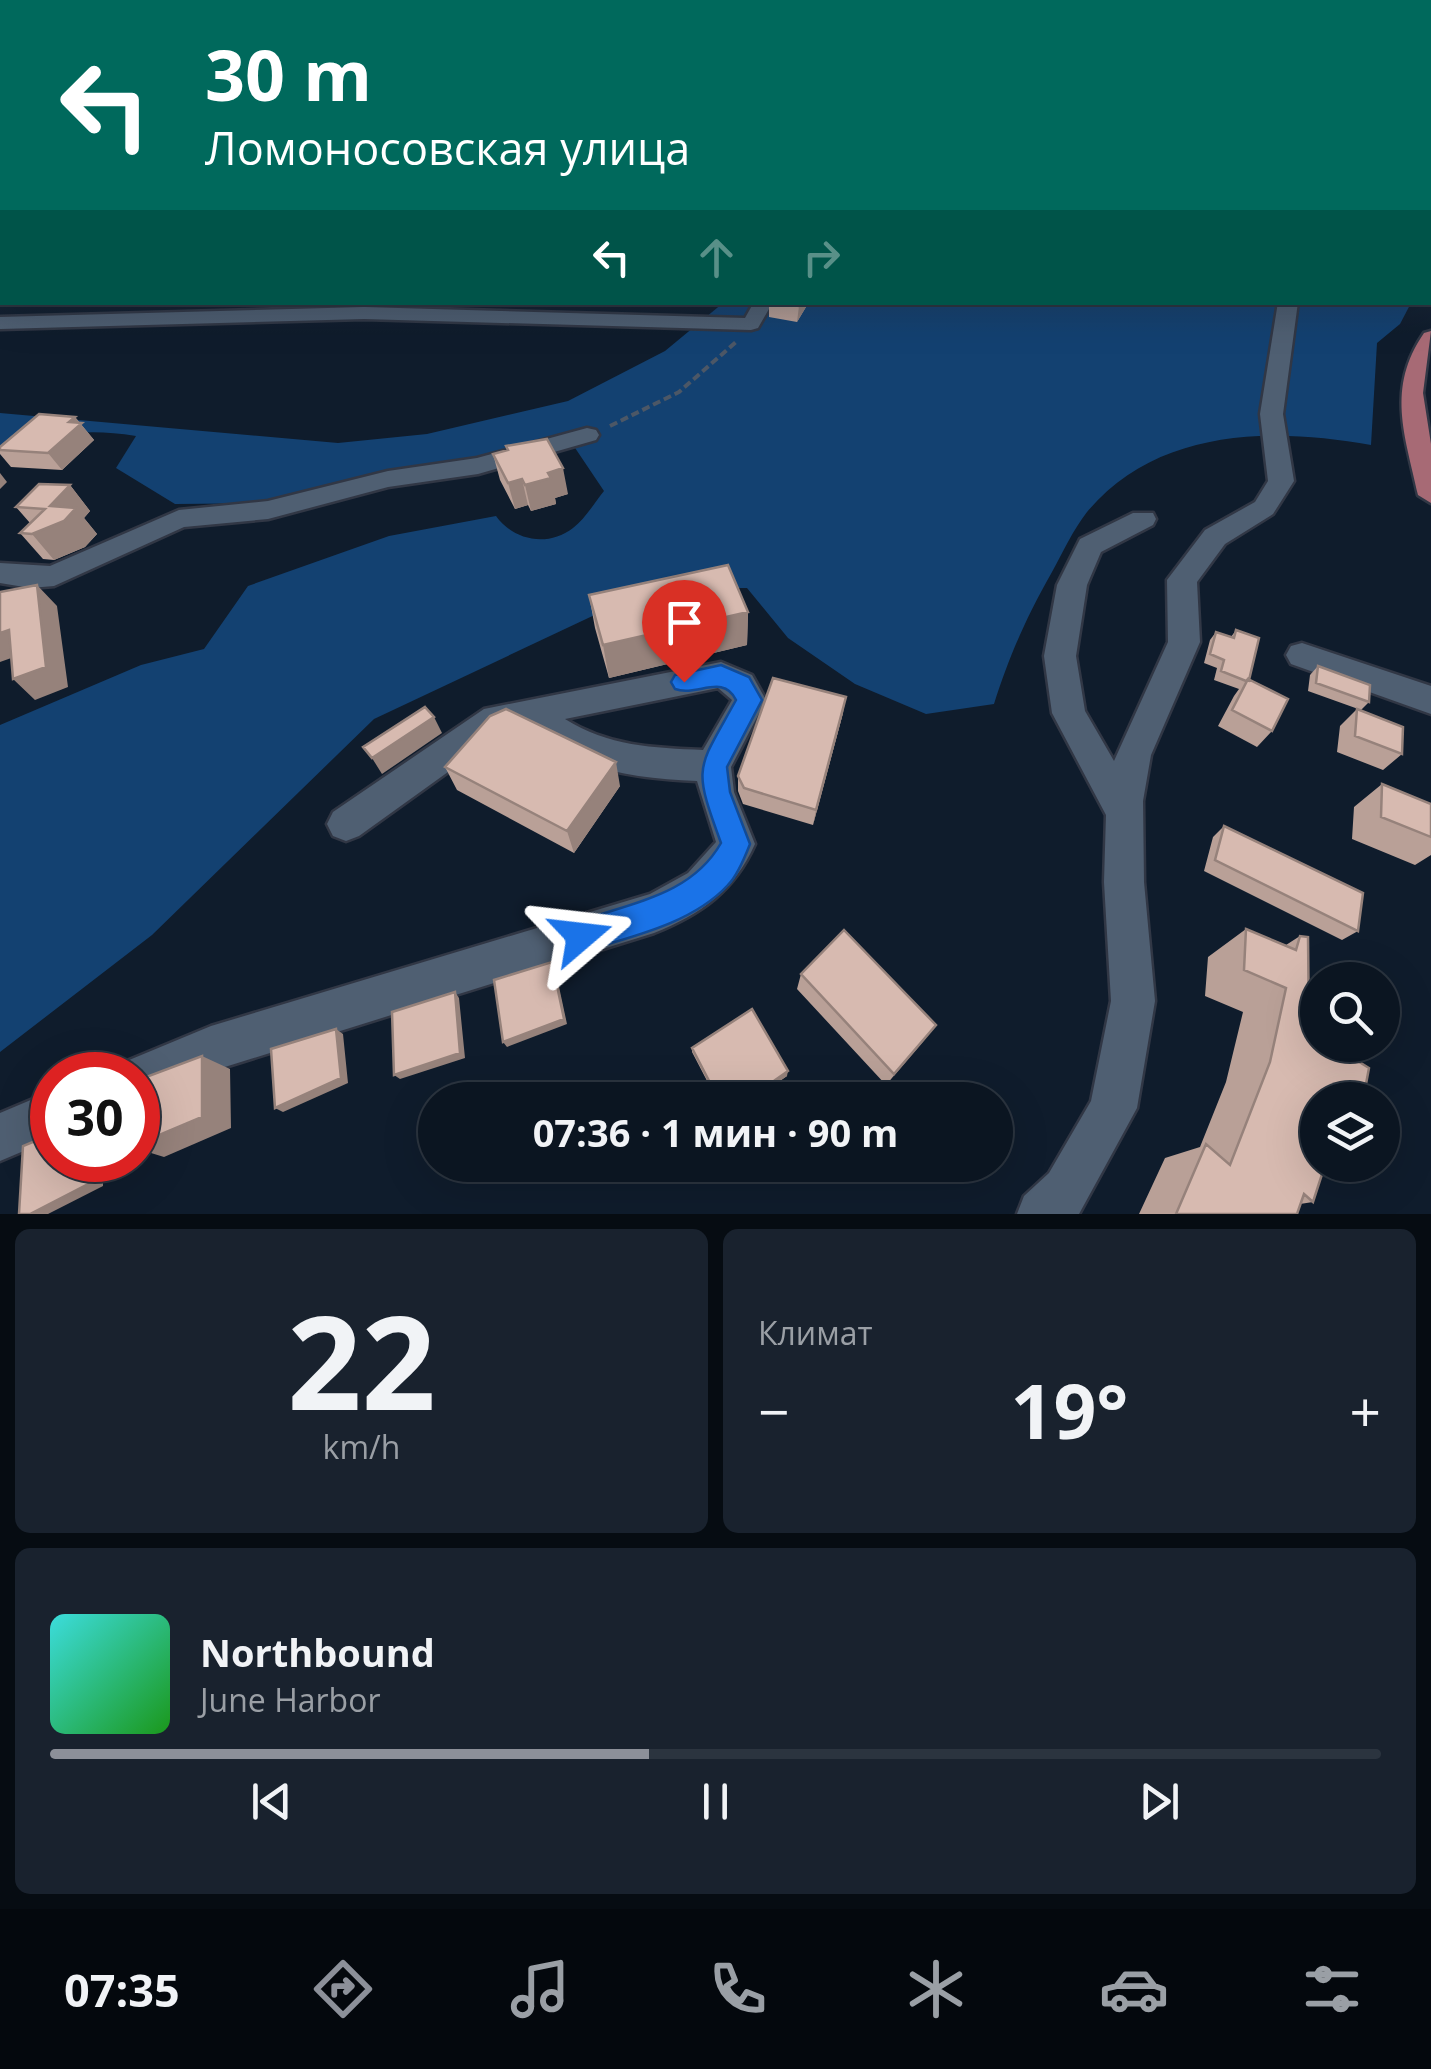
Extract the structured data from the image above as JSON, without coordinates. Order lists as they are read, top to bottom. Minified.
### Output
{"page":{"turn":["30 m","Ломоносовская улица"],"limit":"30","trip":"07:36 · 1 мин · 90 m","tile":[["22","km/h"],"Климат"],"heat":["−","19°","+"],"song":["Northbound","June Harbor"],"tabs":"07:35"}}
